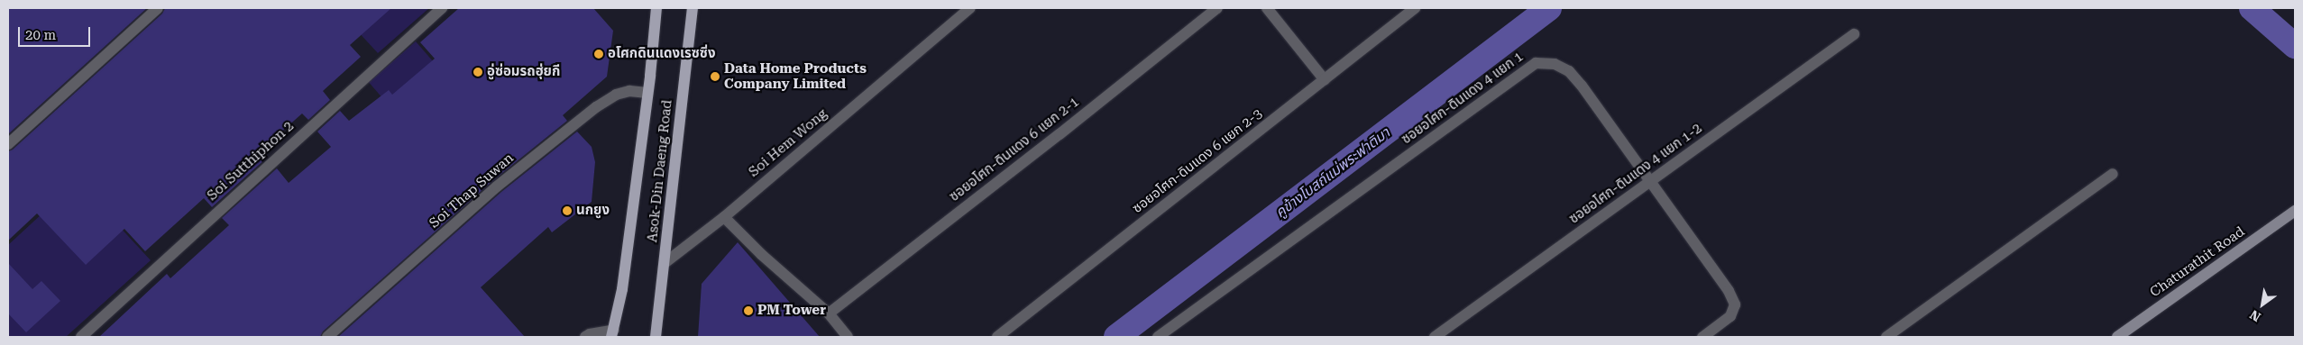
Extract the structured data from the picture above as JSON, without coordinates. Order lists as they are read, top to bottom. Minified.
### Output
{"streets":{"main road":["Asok-Din Daeng Road"],"street":["ซอยอโศก-ดินแดง 4 แยก 1","Soi Hem Wong","ซอยอโศก-ดินแดง 6 แยก 2-1","Soi Sutthiphon 2","ซอยอโศก-ดินแดง 6 แยก 2-3","ซอยอโศก-ดินแดง 4 แยก 1-2","Soi Thap Suwan","Chaturathit Road"]},"crossings":[["ซอยอโศก-ดินแดง 4 แยก 1","ซอยอโศก-ดินแดง 4 แยก 1-2"],["Soi Hem Wong","Asok-Din Daeng Road"],["Asok-Din Daeng Road","Soi Thap Suwan"]],"water":["คูข้างโบสถ์แม่พระฟาติมา"],"places":["อโศกดินแดงเรซซิ่ง","อู่ซ่อมรถฮุ่ยกี","Data Home Products Company Limited","นกยูง","PM Tower"],"scale_bar":"20 m","north":"bottom left"}
